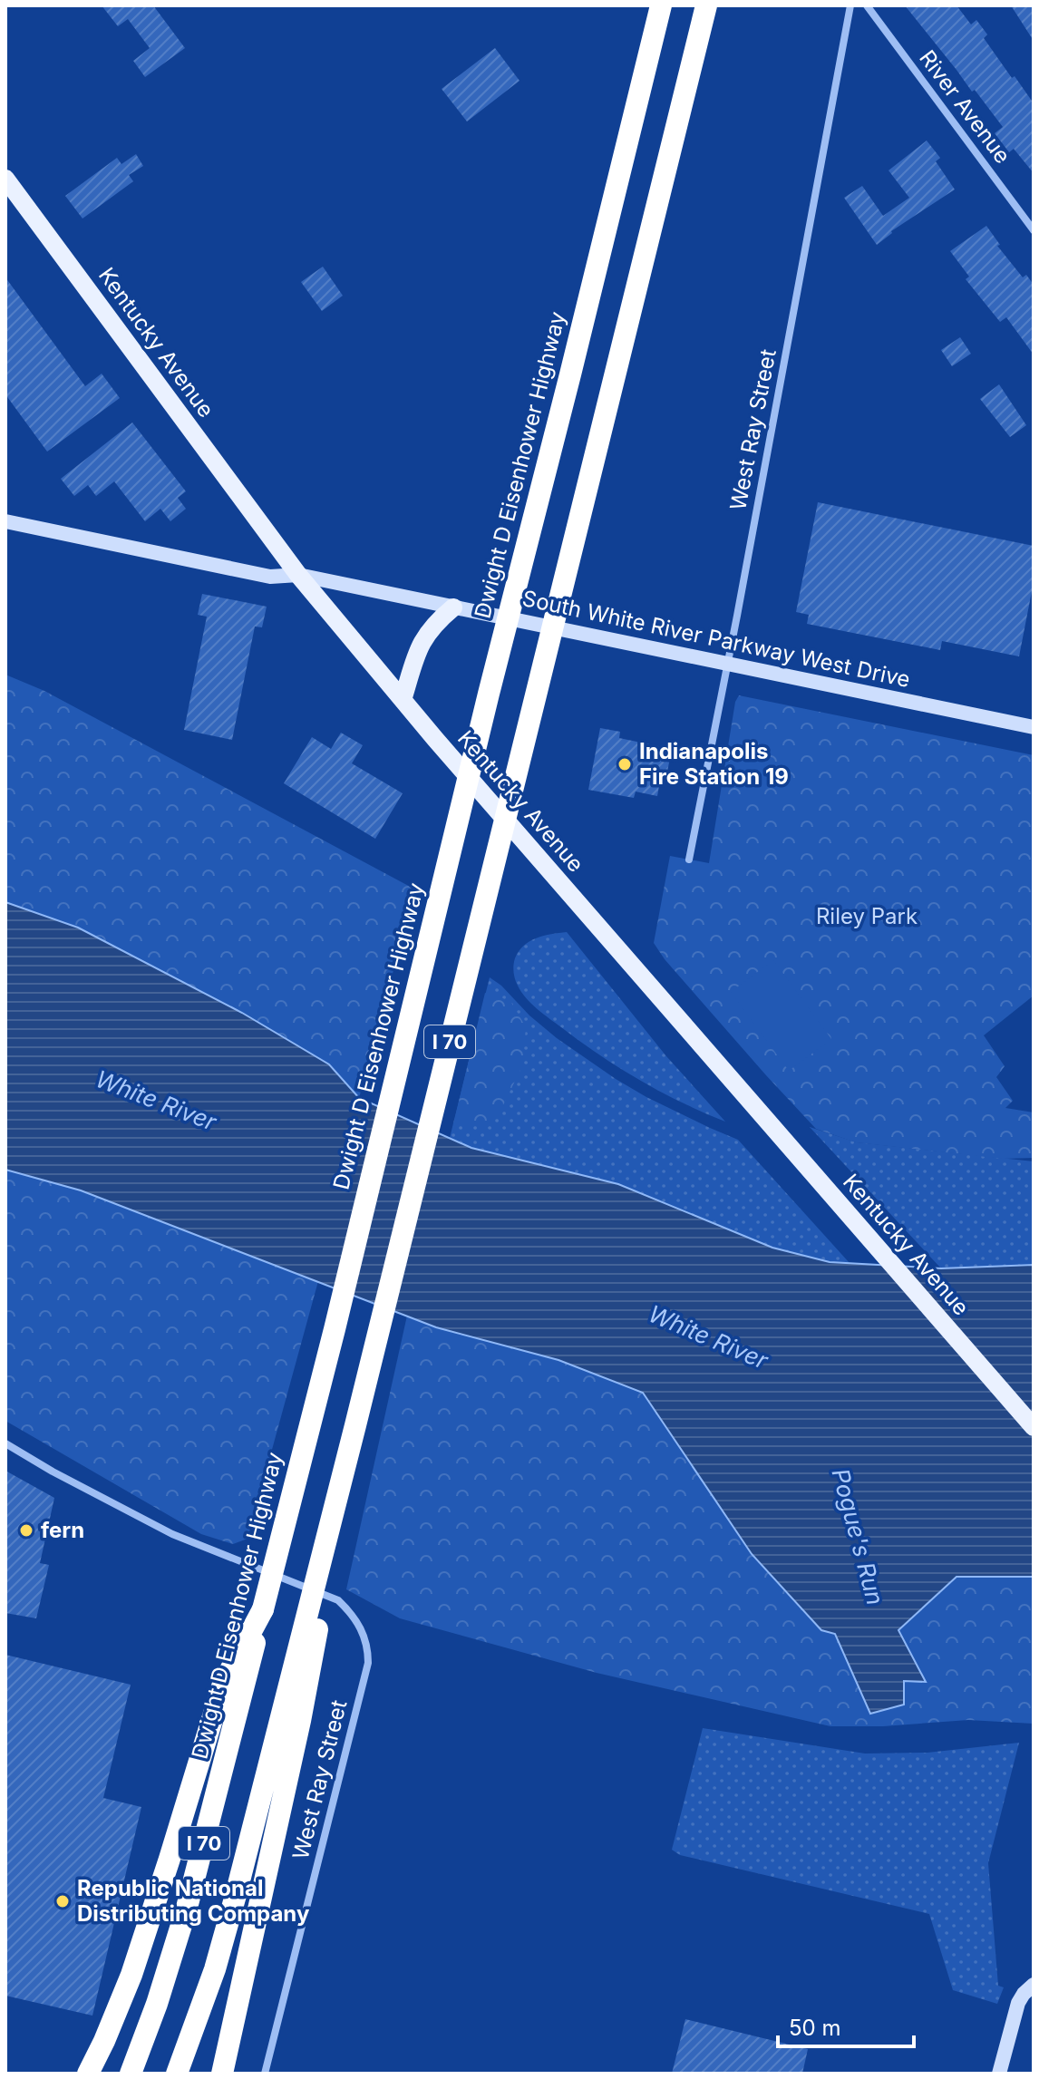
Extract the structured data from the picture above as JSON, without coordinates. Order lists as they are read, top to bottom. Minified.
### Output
{"streets":{"highway":["Dwight D Eisenhower Highway","I 70"],"main road":["Kentucky Avenue"],"street":["River Avenue","West Ray Street","South White River Parkway West Drive"]},"crossings":[["Kentucky Avenue","South White River Parkway West Drive"],["West Ray Street","South White River Parkway West Drive"]],"water":["White River","Pogue's Run"],"parks":["Riley Park"],"places":["Indianapolis Fire Station 19","fern","Republic National Distributing Company"],"scale_bar":"50 m"}
